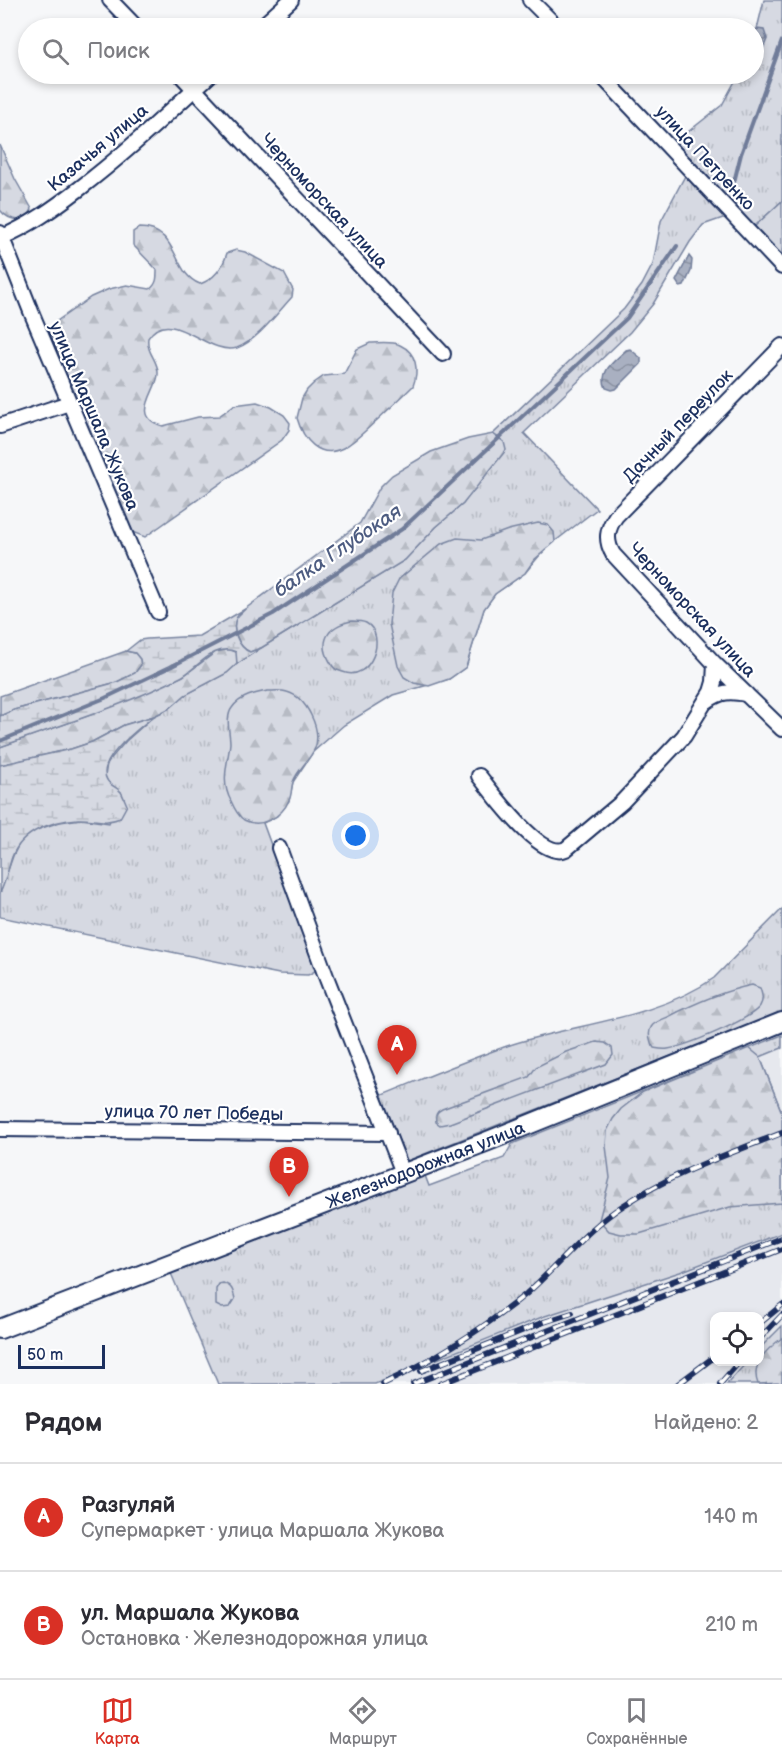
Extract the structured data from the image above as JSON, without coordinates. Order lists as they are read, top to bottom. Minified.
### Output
{"streets":{"main road":["Железнодорожная улица"],"street":["Казачья улица","улица Петренко","Черноморская улица","улица Маршала Жукова","Дачный переулок","улица 70 лет Победы"]},"crossings":[["Казачья улица","Черноморская улица"],["Казачья улица","улица Маршала Жукова"],["Черноморская улица","Дачный переулок"]],"water":["балка Глубокая"],"scale_bar":"50 m","page":{"search":"Поиск","pins":["A","B"],"scale":"50 m","heading":["Рядом","Найдено: 2"],"list":[{"mark":"A","name":"Разгуляй","note":"Супермаркет · улица Маршала Жукова","value":"140 m"},{"mark":"B","name":"ул. Маршала Жукова","note":"Остановка · Железнодорожная улица","value":"210 m"}],"nav":["Карта","Маршрут","Сохранённые"]}}
